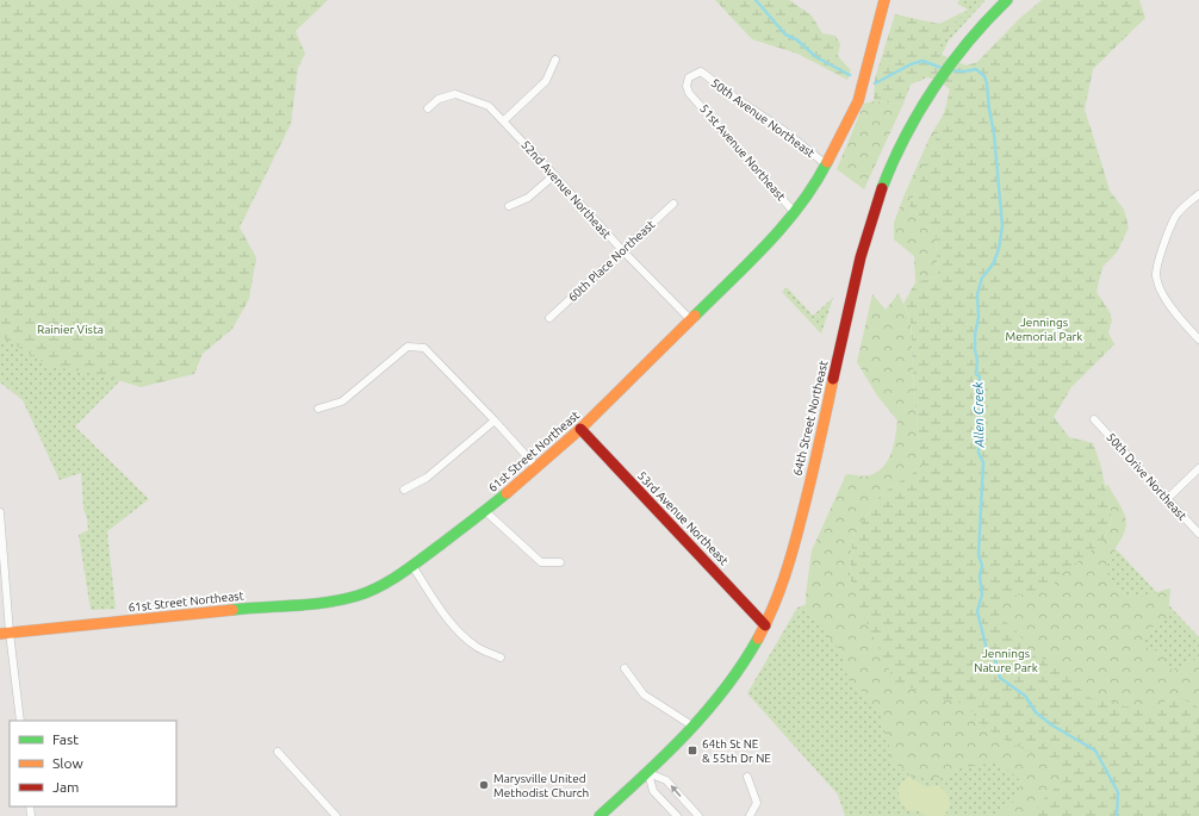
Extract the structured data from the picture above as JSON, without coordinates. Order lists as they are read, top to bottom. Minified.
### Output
{"streets":{"street":["50th Avenue Northeast","51st Avenue Northeast","52nd Avenue Northeast","60th Place Northeast","64th Street Northeast","61st Street Northeast","50th Drive Northeast","53rd Avenue Northeast"]},"crossings":[["50th Avenue Northeast","51st Avenue Northeast"],["50th Avenue Northeast","61st Street Northeast"],["51st Avenue Northeast","61st Street Northeast"],["52nd Avenue Northeast","60th Place Northeast"],["52nd Avenue Northeast","61st Street Northeast"],["64th Street Northeast","53rd Avenue Northeast"],["61st Street Northeast","53rd Avenue Northeast"]],"water":["Allen Creek"],"parks":["Jennings Memorial Park","Rainier Vista","Jennings Nature Park"],"places":{"transit":["64th St NE & 55th Dr NE"],"other":["Marysville United Methodist Church"]},"legend":["Fast","Slow","Jam"]}
